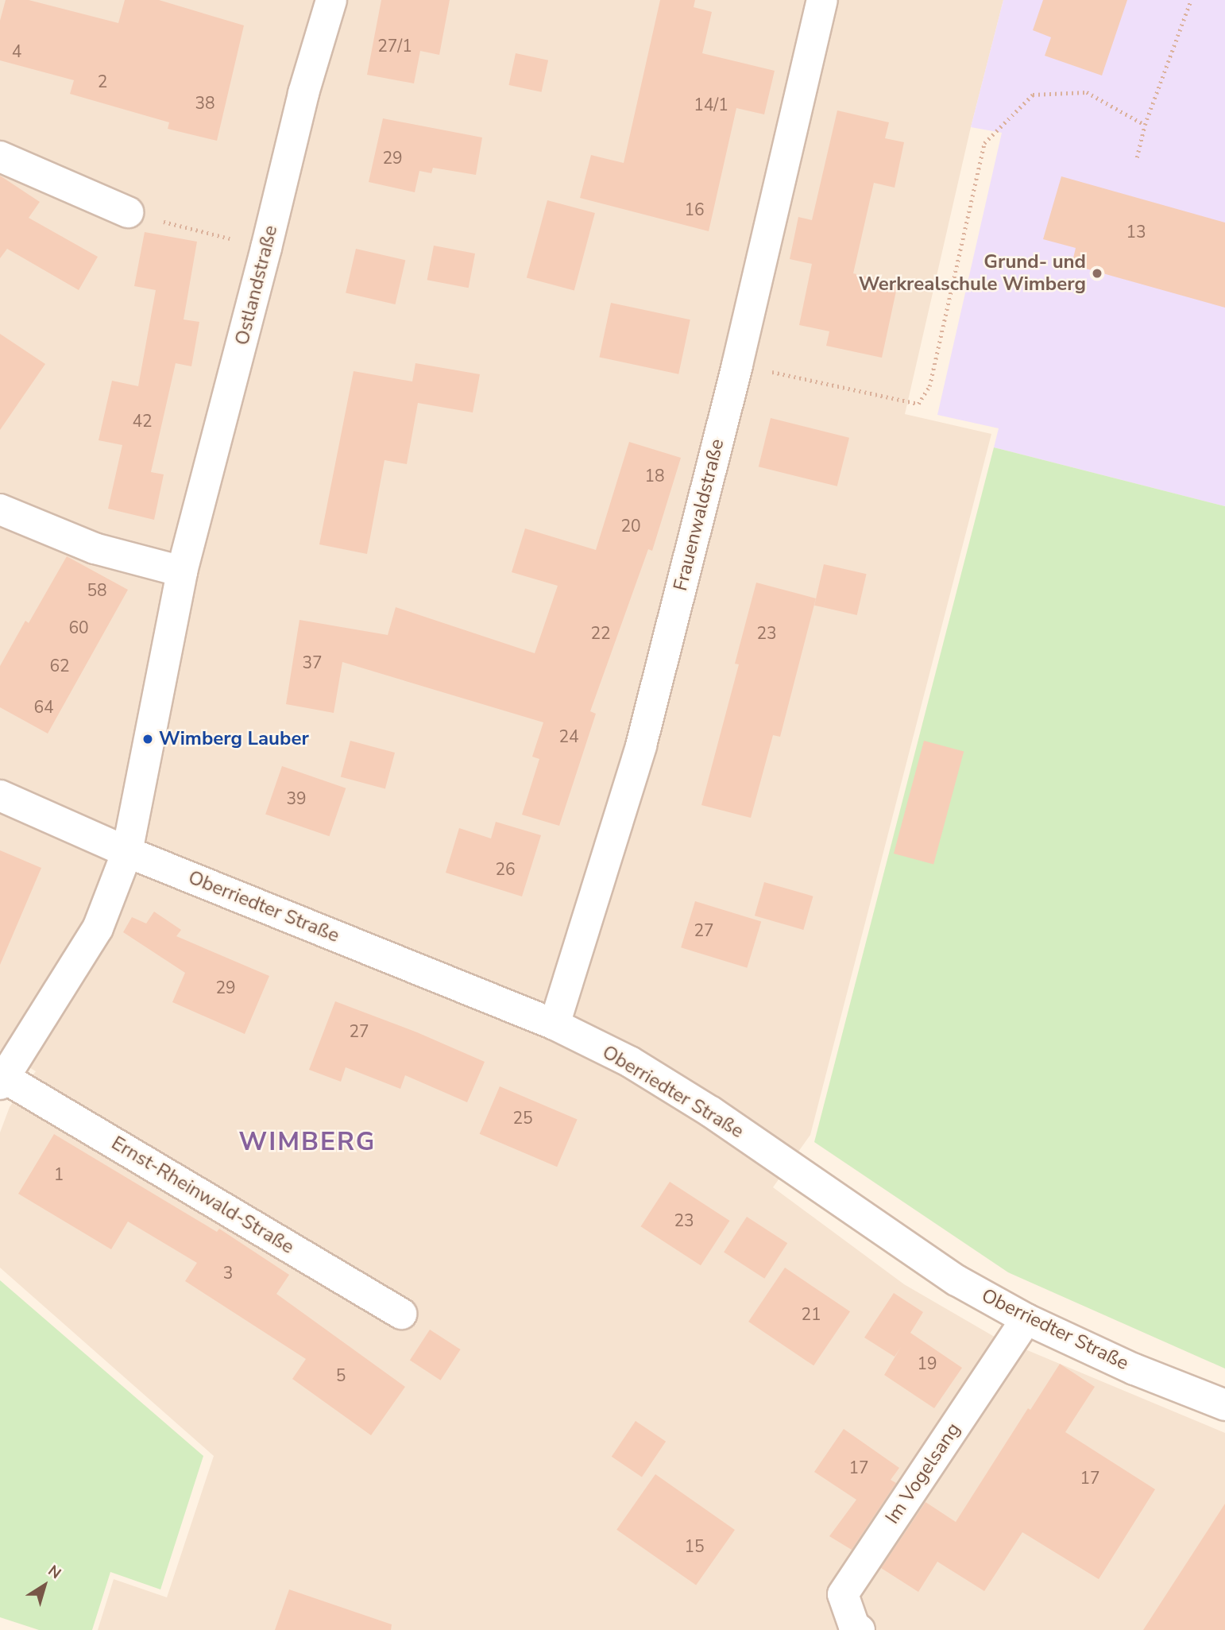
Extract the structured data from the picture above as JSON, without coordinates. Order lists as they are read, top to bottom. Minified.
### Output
{"streets":{"street":["Ostlandstraße","Frauenwaldstraße","Oberriedter Straße","Ernst-Rheinwald-Straße","Im Vogelsang"]},"crossings":[["Ostlandstraße","Oberriedter Straße"],["Ostlandstraße","Ernst-Rheinwald-Straße"],["Frauenwaldstraße","Oberriedter Straße"],["Oberriedter Straße","Ernst-Rheinwald-Straße"],["Oberriedter Straße","Im Vogelsang"]],"districts":["WIMBERG"],"places":["Grund- und Werkrealschule Wimberg","Wimberg Lauber"],"house_numbers":["27/1","4","2","38","14/1","29","16","13","42","18","20","58","60","22","23","37","62","64","24","39","26","27","29","27","25","1","23","3","21","19","5","17","17","15"],"north":"top right"}
